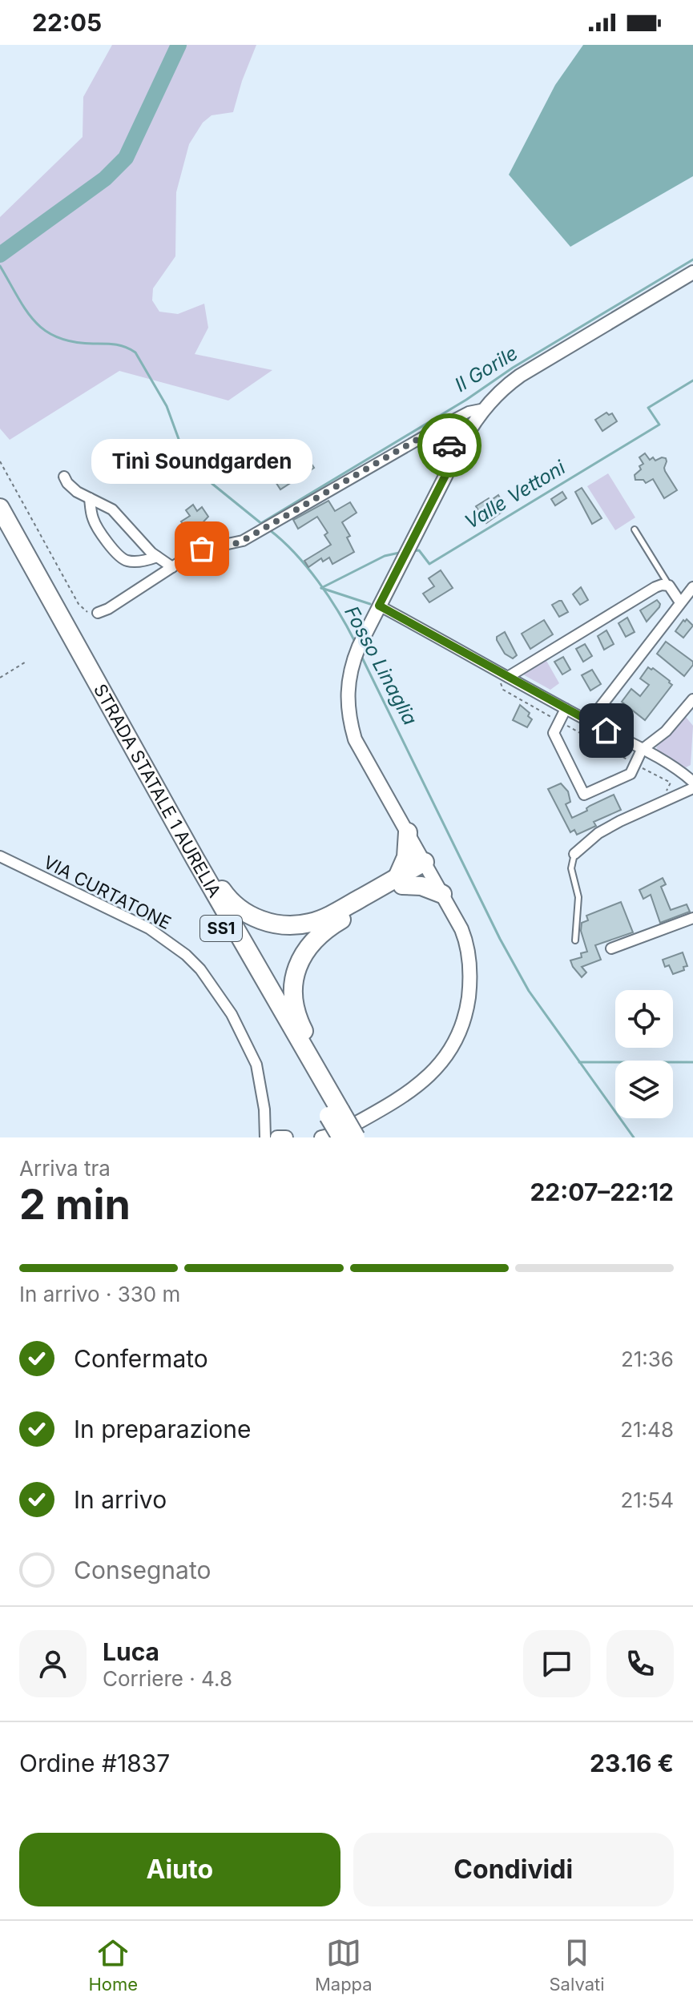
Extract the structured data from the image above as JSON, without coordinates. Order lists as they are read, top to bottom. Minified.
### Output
{"streets":{"highway":["STRADA STATALE 1 AURELIA","SS1"],"street":["VIA CURTATONE"]},"water":["Il Gorile","Valle Vettoni","Fosso Linaglia"],"places":["Tinì Soundgarden"],"page":{"status":"22:05","bubble":"Tinì Soundgarden","heading":["2 min","Arriva tra","22:07–22:12"],"panel":["Luca","Corriere · 4.8","Ordine #1837","23.16 €"],"bar":"In arrivo · 330 m","list":[["Confermato","21:36"],["In preparazione","21:48"],["In arrivo","21:54"],"Consegnato"],"buttons":["Aiuto","Condividi"],"tabs":["Home","Mappa","Salvati"]}}
